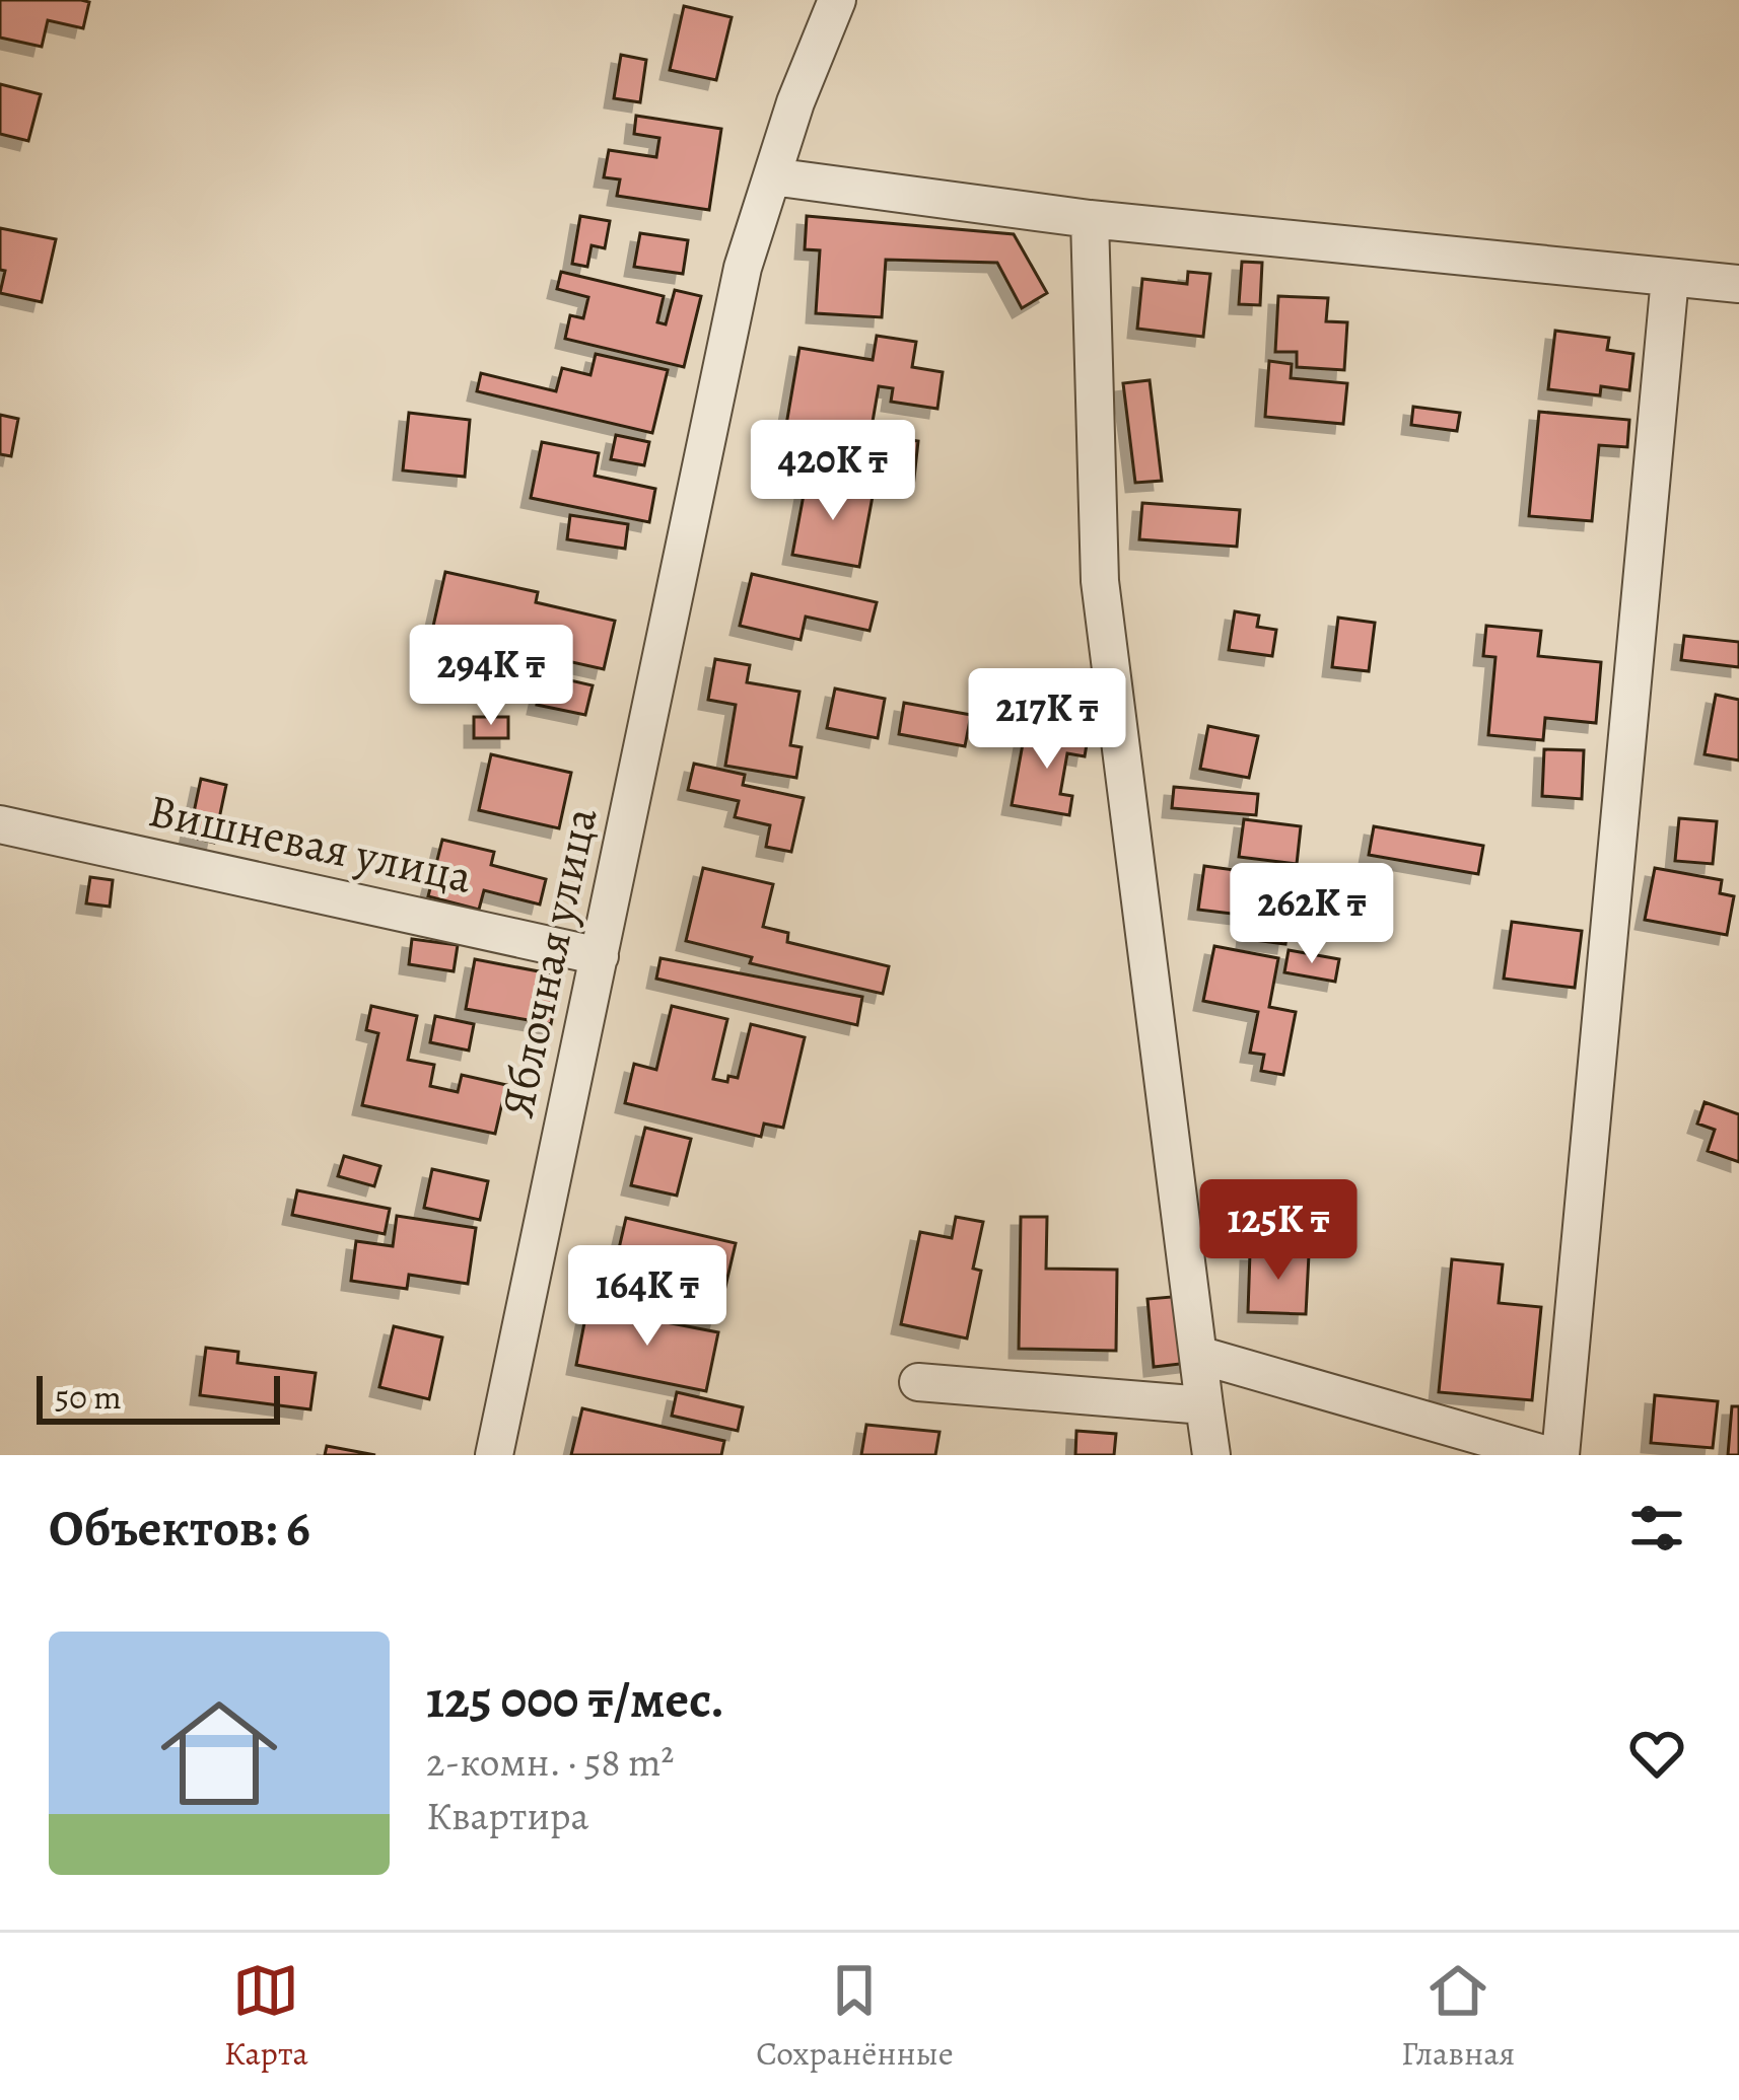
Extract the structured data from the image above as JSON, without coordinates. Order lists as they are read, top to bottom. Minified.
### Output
{"streets":{"street":["Вишневая улица","Яблочная улица"]},"crossings":[["Вишневая улица","Яблочная улица"]],"scale_bar":"50 m","page":{"price":["420K ₸","294K ₸","217K ₸","262K ₸","125K ₸","164K ₸"],"scale":"50 m","heading":"Объектов: 6","list":[{"name":"125 000 ₸/мес.","note":"2-комн. · 58 m² · Квартира"}],"tabs":["Карта","Сохранённые","Главная"]}}
